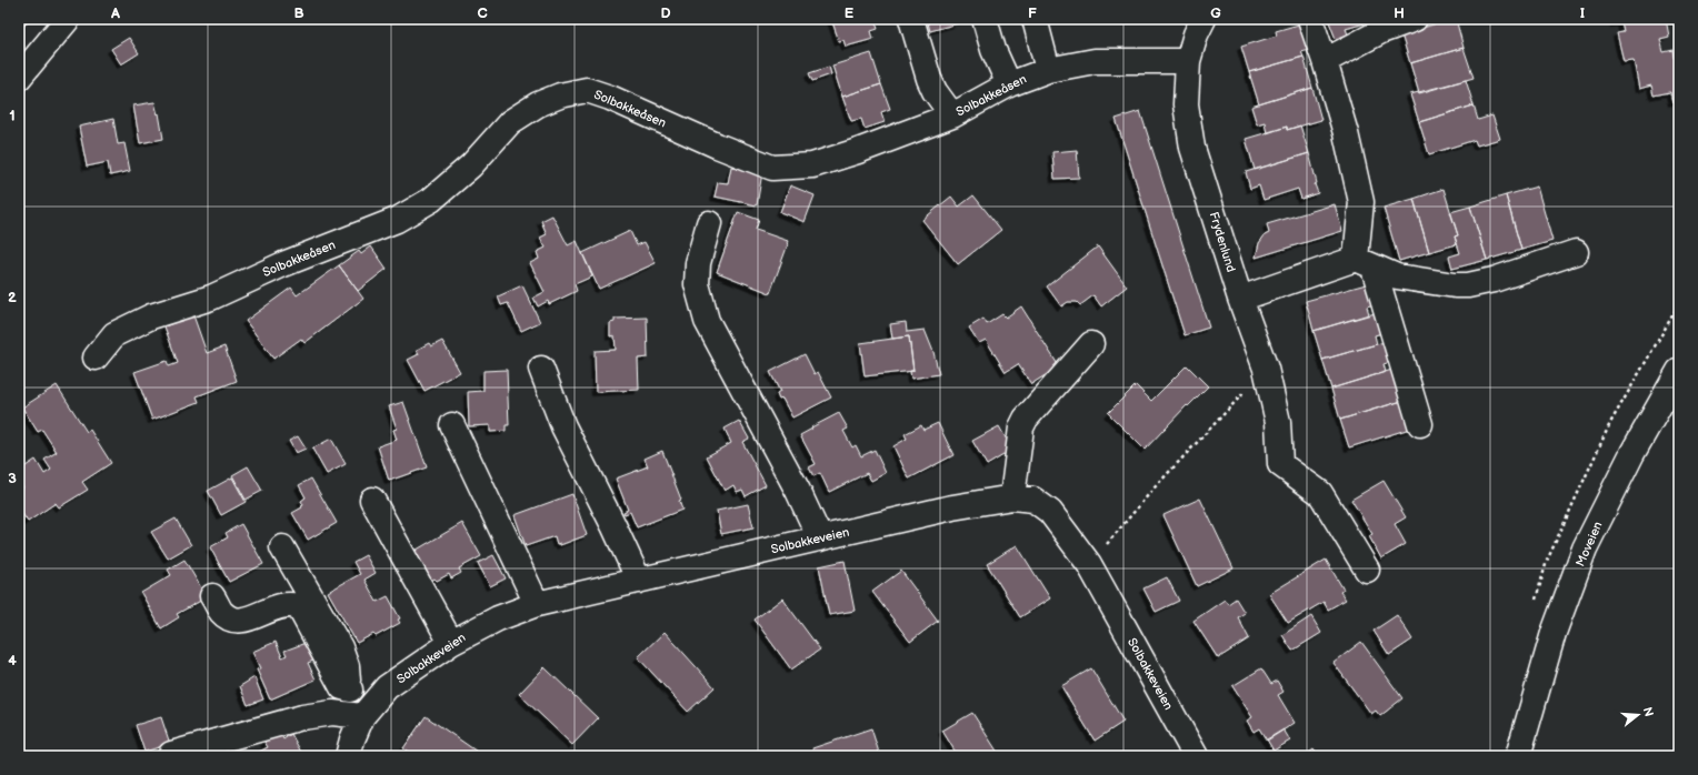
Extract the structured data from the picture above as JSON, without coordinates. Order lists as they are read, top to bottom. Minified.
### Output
{"streets":{"street":["Solbakkeåsen","Frydenlund","Solbakkeveien","Moveien"]},"crossings":[["Solbakkeåsen","Frydenlund"]],"north":"right","grid":{"columns":["A","B","C","D","E","F","G","H","I"],"rows":["1","2","3","4"]}}
